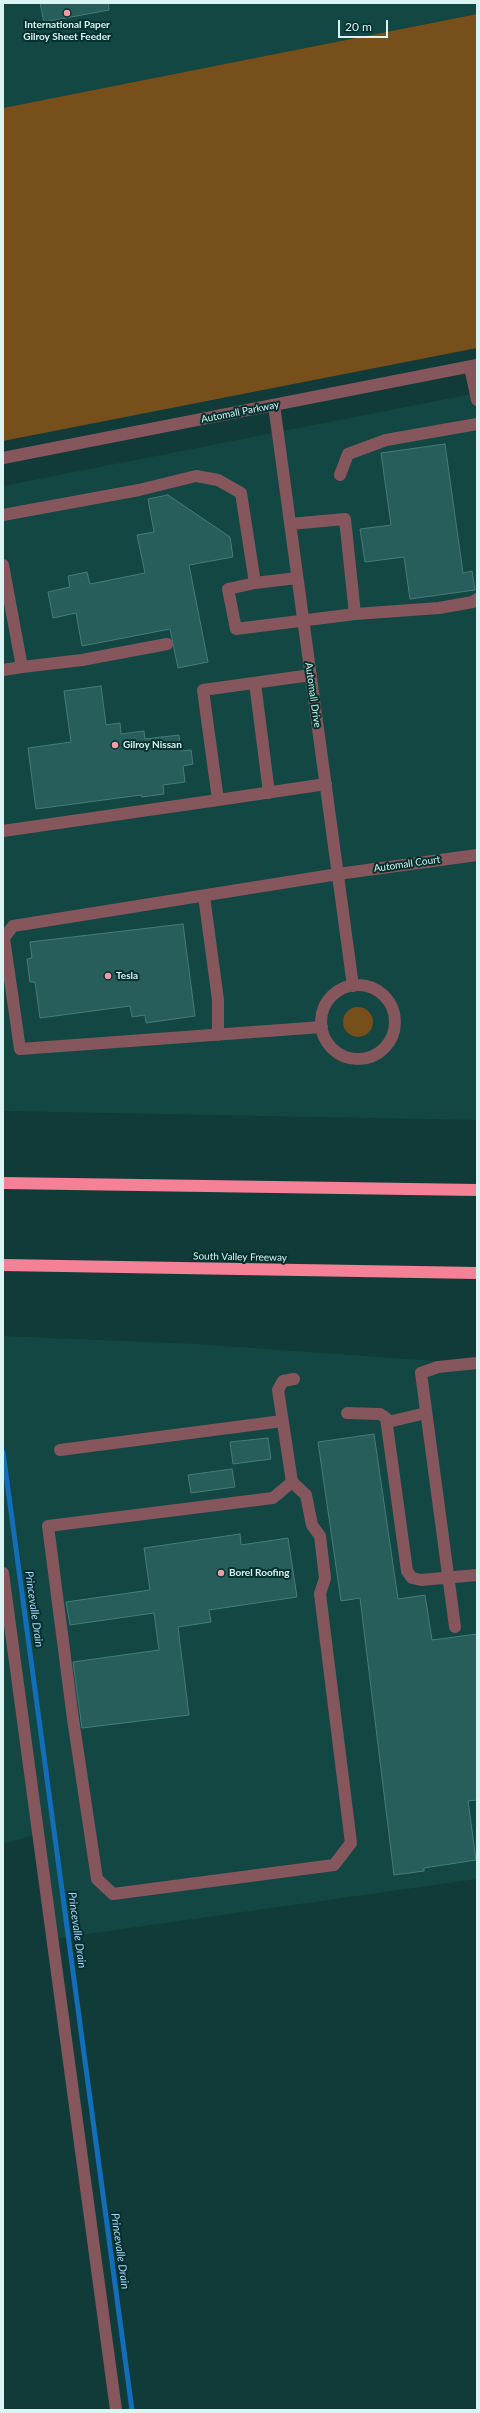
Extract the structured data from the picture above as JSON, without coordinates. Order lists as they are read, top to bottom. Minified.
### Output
{"streets":{"highway":["South Valley Freeway"],"street":["Automall Parkway","Automall Drive","Automall Court"]},"crossings":[["Automall Parkway","Automall Drive"],["Automall Drive","Automall Court"]],"water":["Princevalle Drain"],"places":["International Paper Gilroy Sheet Feeder","Gilroy Nissan","Tesla","Borel Roofing"],"scale_bar":"20 m"}
